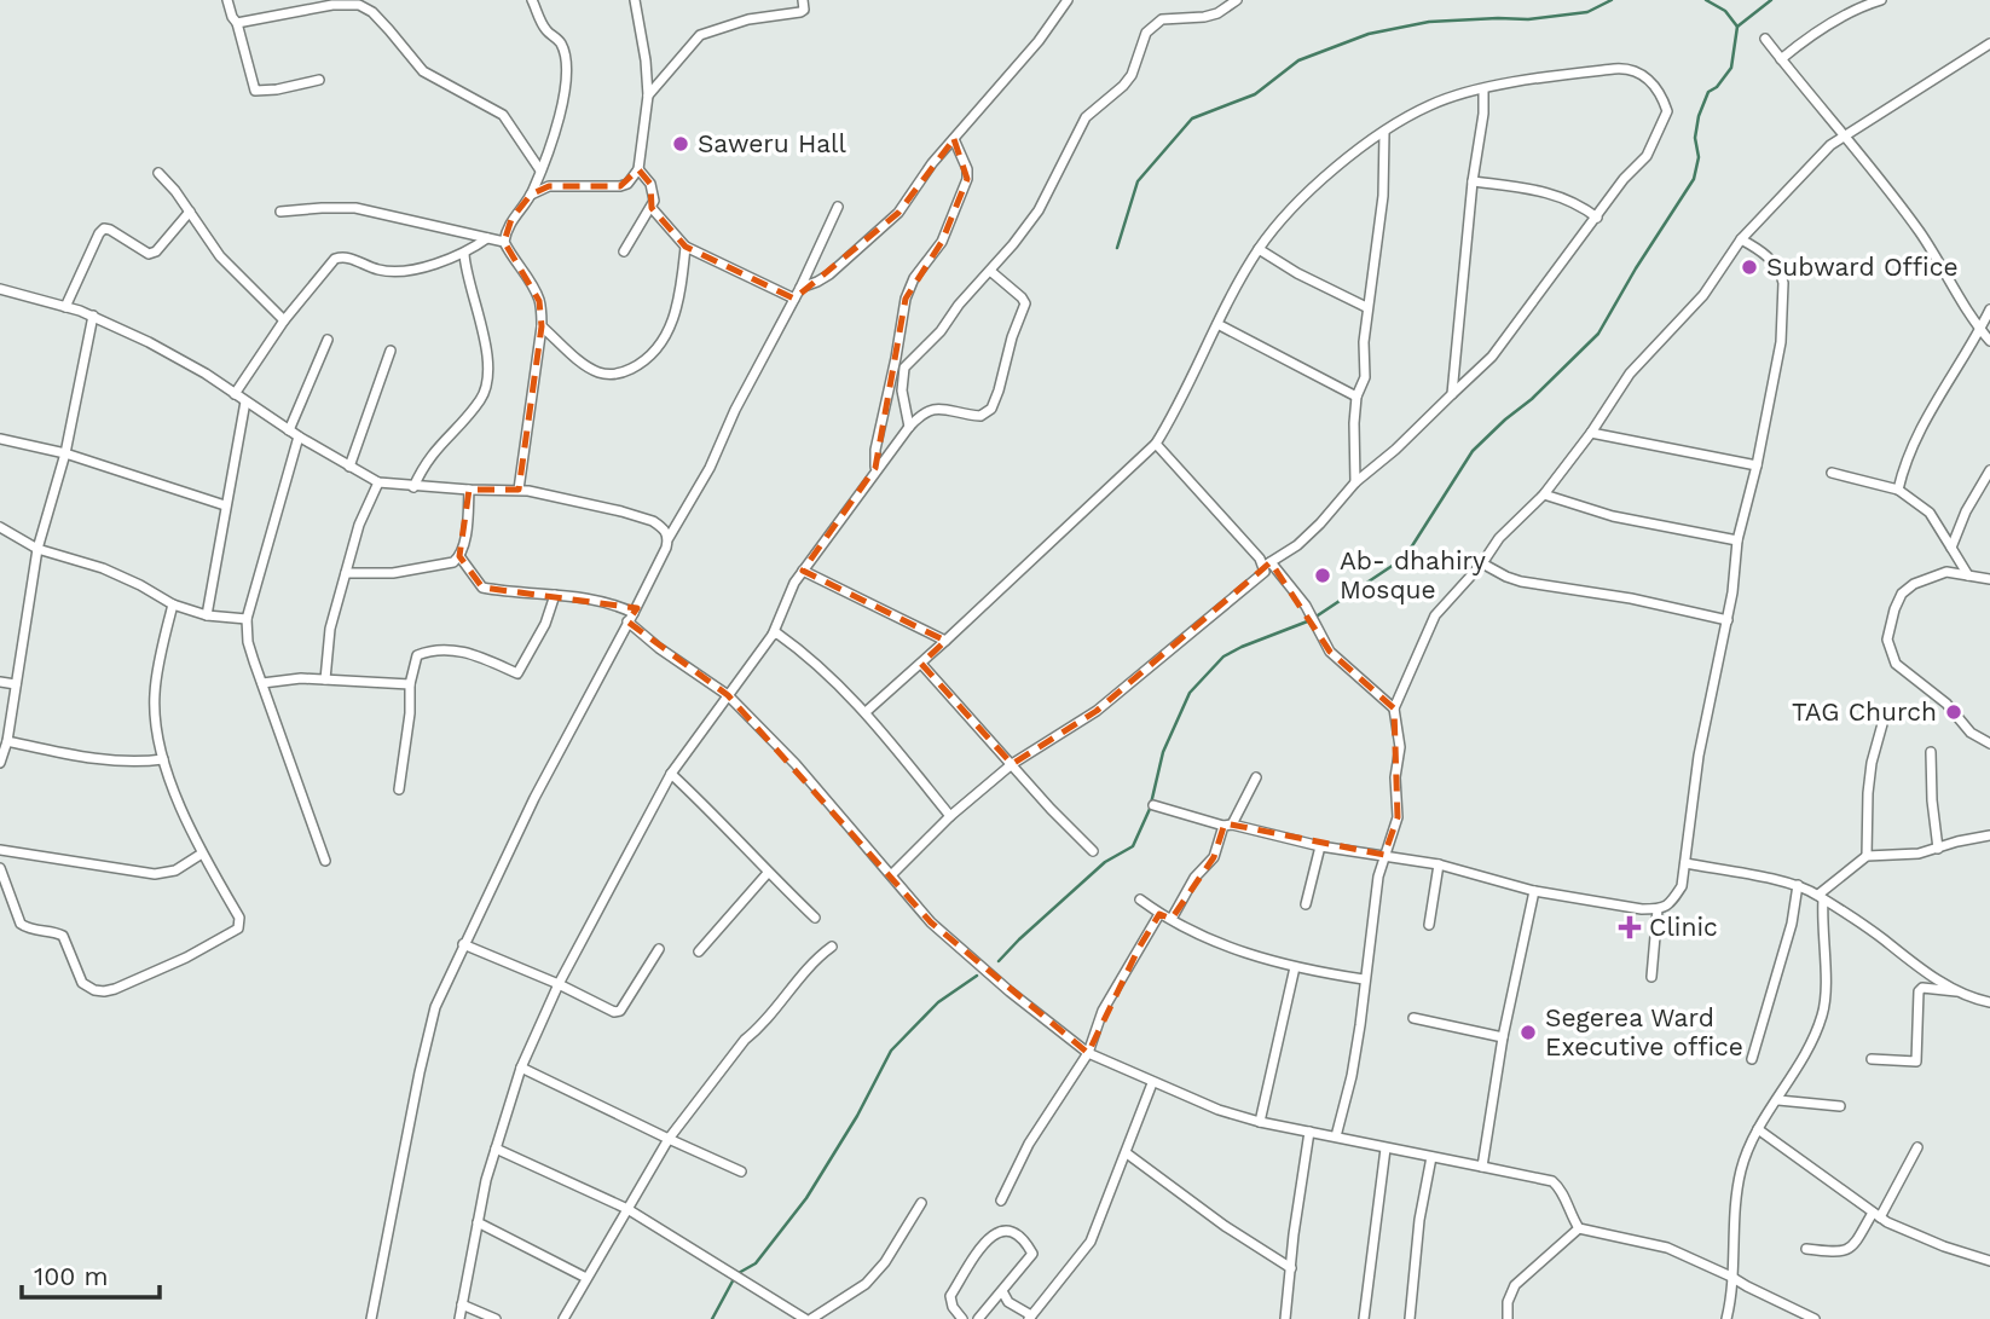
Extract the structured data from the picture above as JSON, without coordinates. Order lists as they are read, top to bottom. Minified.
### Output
{"places":{"other":["Saweru Hall","Subward Office","Ab- dhahiry Mosque","TAG Church","Segerea Ward Executive office"],"health":["Clinic"]},"scale_bar":"100 m"}
